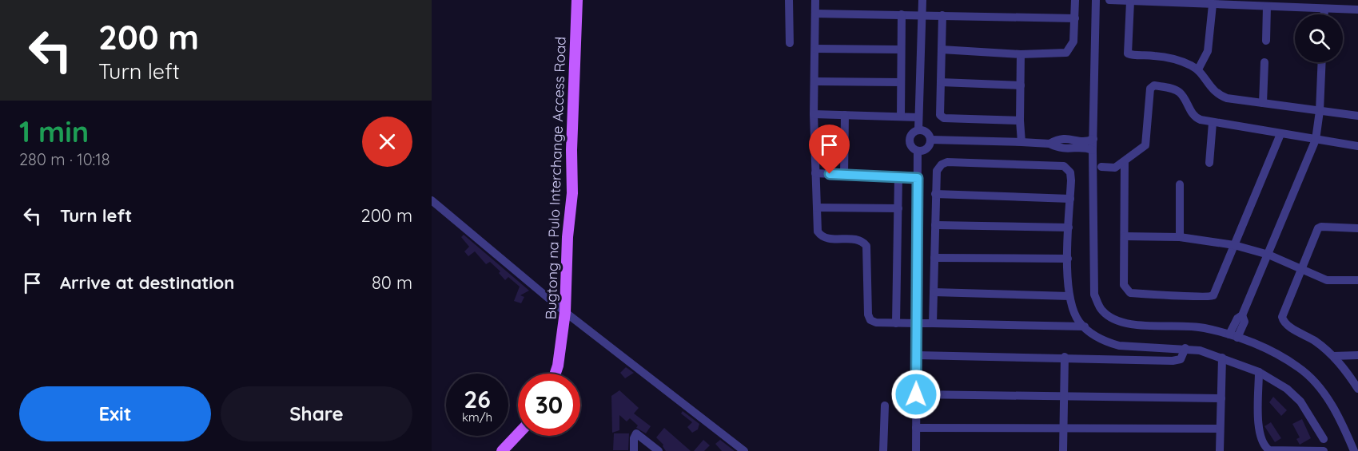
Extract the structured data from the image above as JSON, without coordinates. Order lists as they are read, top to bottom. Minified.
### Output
{"streets":{"main road":["Bugtong na Pulo Interchange Access Road"]},"page":{"turn":["200 m","Turn left"],"heading":["1 min","280 m · 10:18"],"list":[{"name":"Turn left","value":"200 m"},{"name":"Arrive at destination","value":"80 m"}],"speed":"26 km/h","limit":"30","buttons":["Exit","Share"]}}
